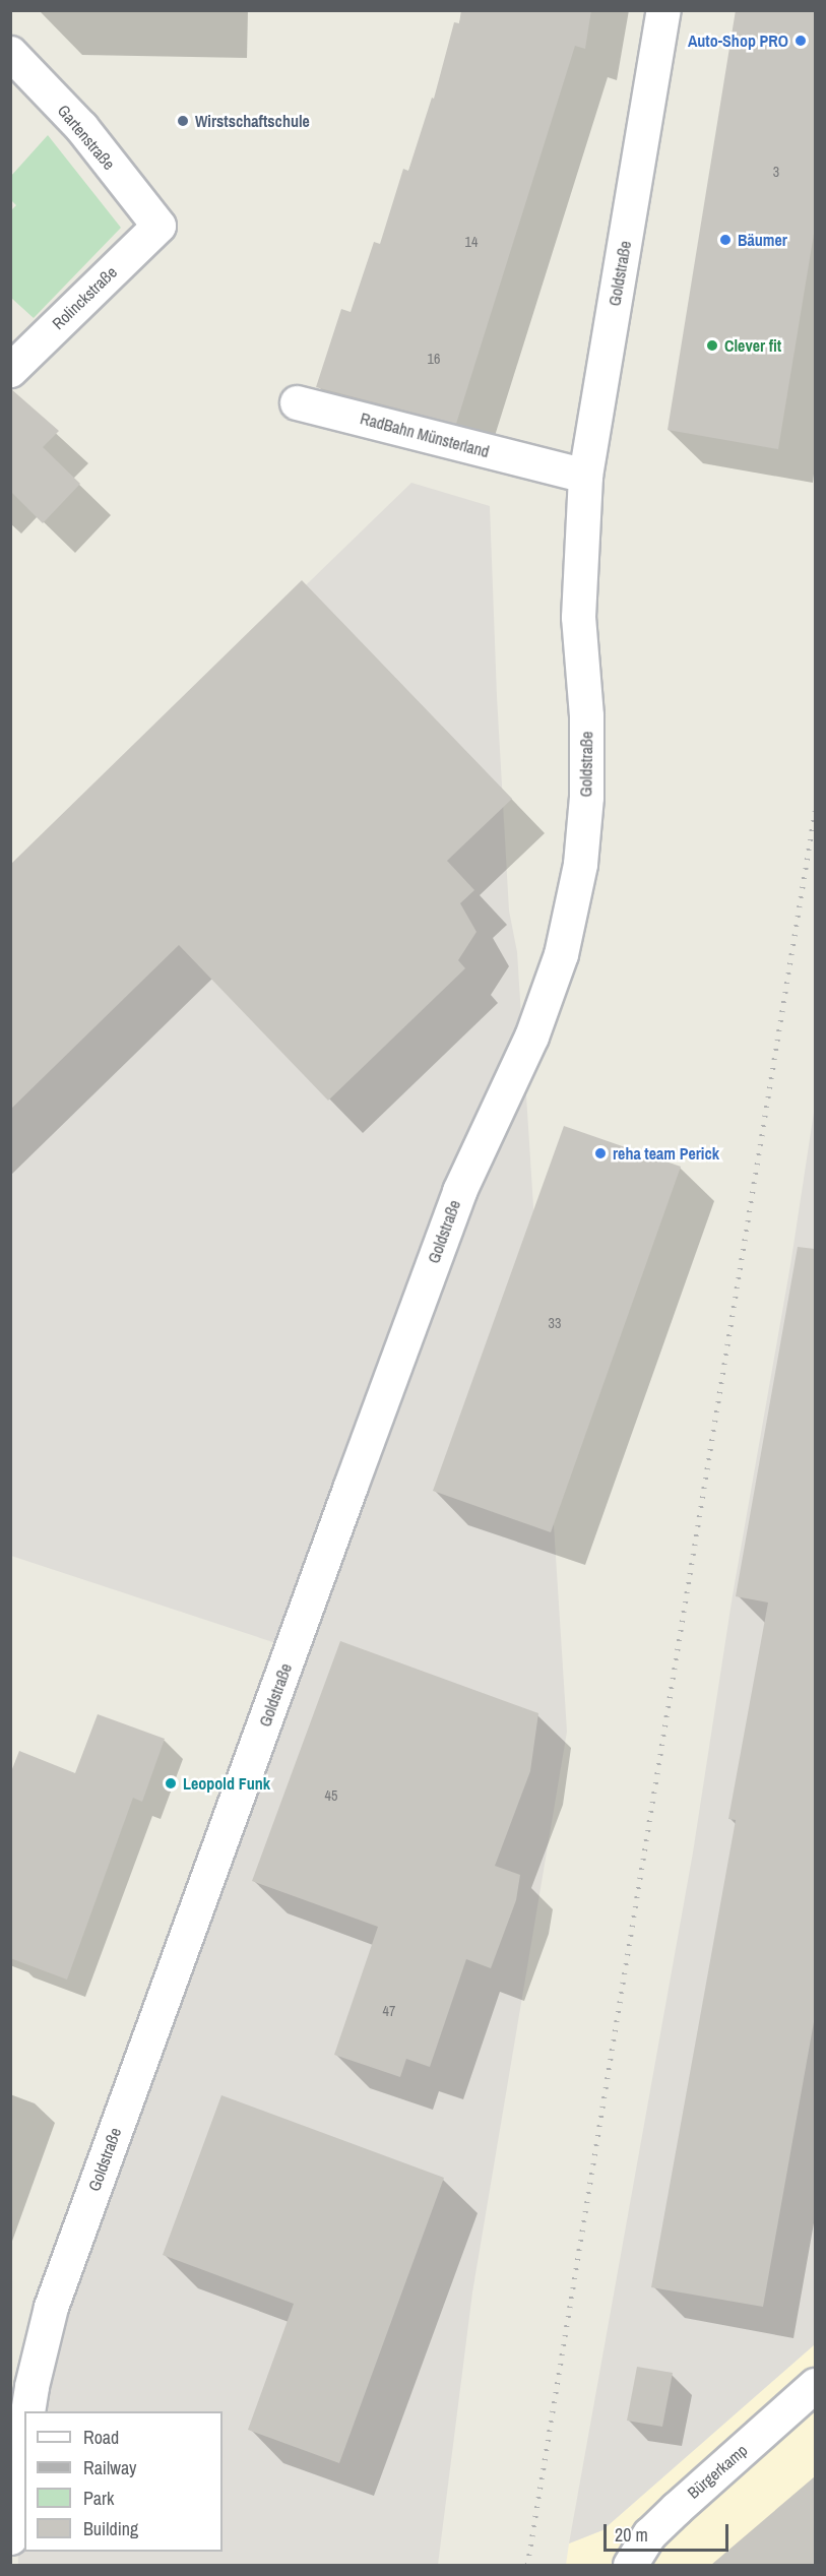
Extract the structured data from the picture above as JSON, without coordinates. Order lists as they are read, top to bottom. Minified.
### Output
{"streets":{"street":["Gartenstraße","Goldstraße","Rolinckstraße","RadBahn Münsterland","Bürgerkamp"]},"crossings":[["Gartenstraße","Rolinckstraße"],["Goldstraße","RadBahn Münsterland"]],"places":["Auto-Shop PRO","Wirstschaftschule","Bäumer","Clever fit","reha team Perick","Leopold Funk"],"house_numbers":["3","14","16","33","45","47"],"legend":["Road","Railway","Park","Building"],"scale_bar":"20 m"}
